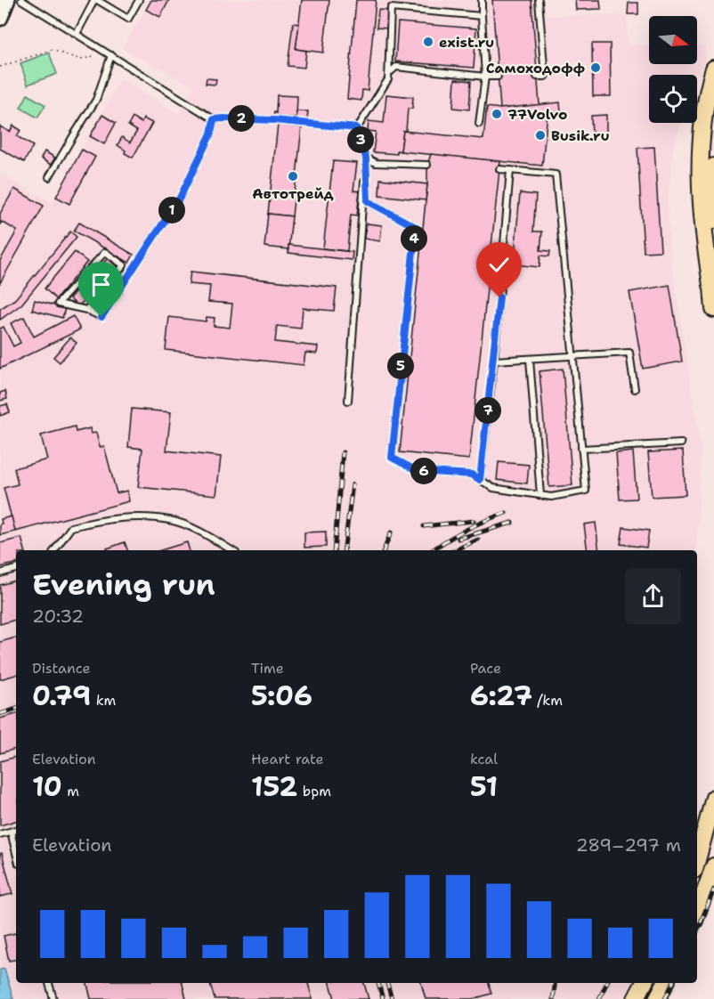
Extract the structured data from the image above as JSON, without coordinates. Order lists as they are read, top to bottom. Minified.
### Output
{"places":["exist.ru","Самоходофф","77Volvo","Busik.ru","Автотрейд"],"north":"right","page":{"pins":["2","3","1","4","5","7","6"],"heading":["Evening run","20:32"],"stats":[["Distance","0.79 km"],["Time","5:06"],["Pace","6:27 /km"],["Elevation","10 m"],["Heart rate","152 bpm"],["kcal","51"]],"chart":["Elevation","289–297 m"]}}
